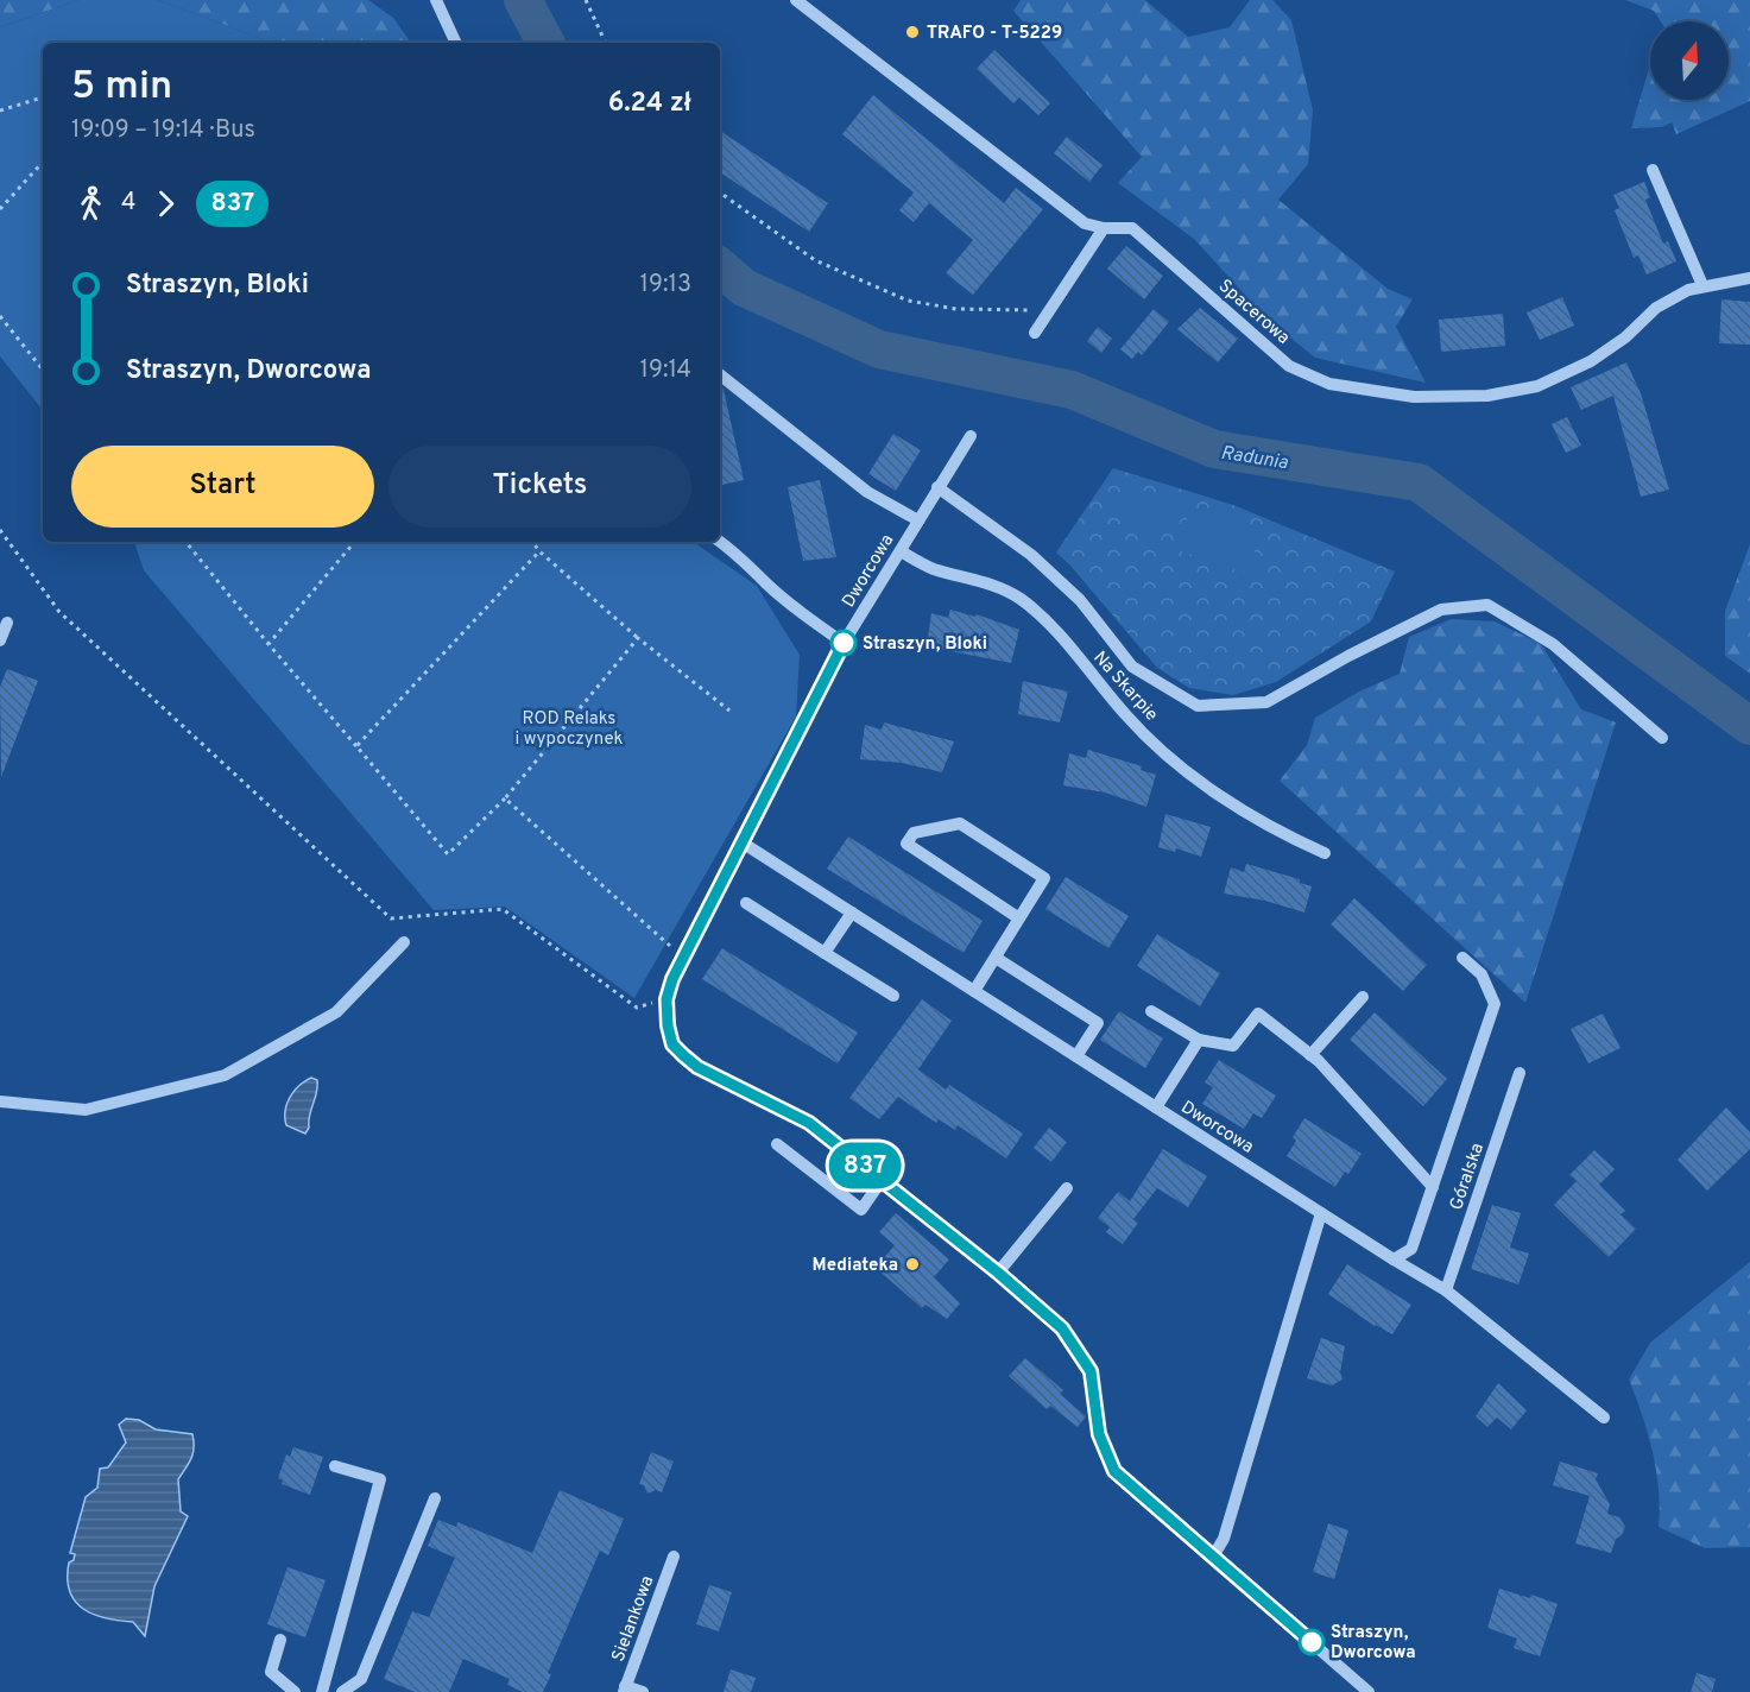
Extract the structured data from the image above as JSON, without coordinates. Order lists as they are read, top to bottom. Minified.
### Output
{"streets":{"street":["Spacerowa","Dworcowa","Na Skarpie","Góralska","Sielankowa"]},"crossings":[["Dworcowa","Na Skarpie"]],"water":["Radunia"],"parks":["ROD Relaks i wypoczynek"],"places":["TRAFO - T-5229","Straszyn, Bloki","Mediateka","Straszyn, Dworcowa"],"lines":["bus line 837"],"north":"top","page":{"on_map":"837","heading":["5 min","19:09 – 19:14 · Bus","6.24 zł"],"legs":["4","837"],"list":[{"name":"Straszyn, Bloki","value":"19:13"},{"name":"Straszyn, Dworcowa","value":"19:14"}],"buttons":["Start","Tickets"]}}
